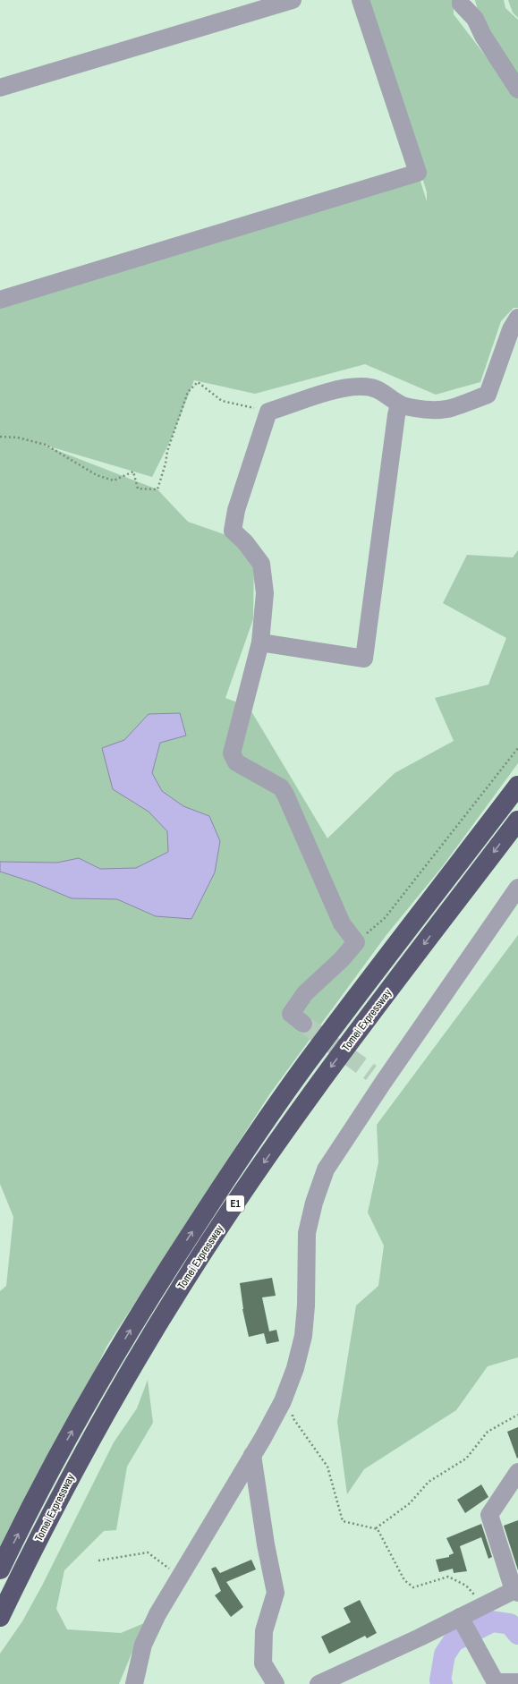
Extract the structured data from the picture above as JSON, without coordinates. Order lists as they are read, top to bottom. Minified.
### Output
{"streets":{"highway":["Tomei Expressway","E1"]}}
